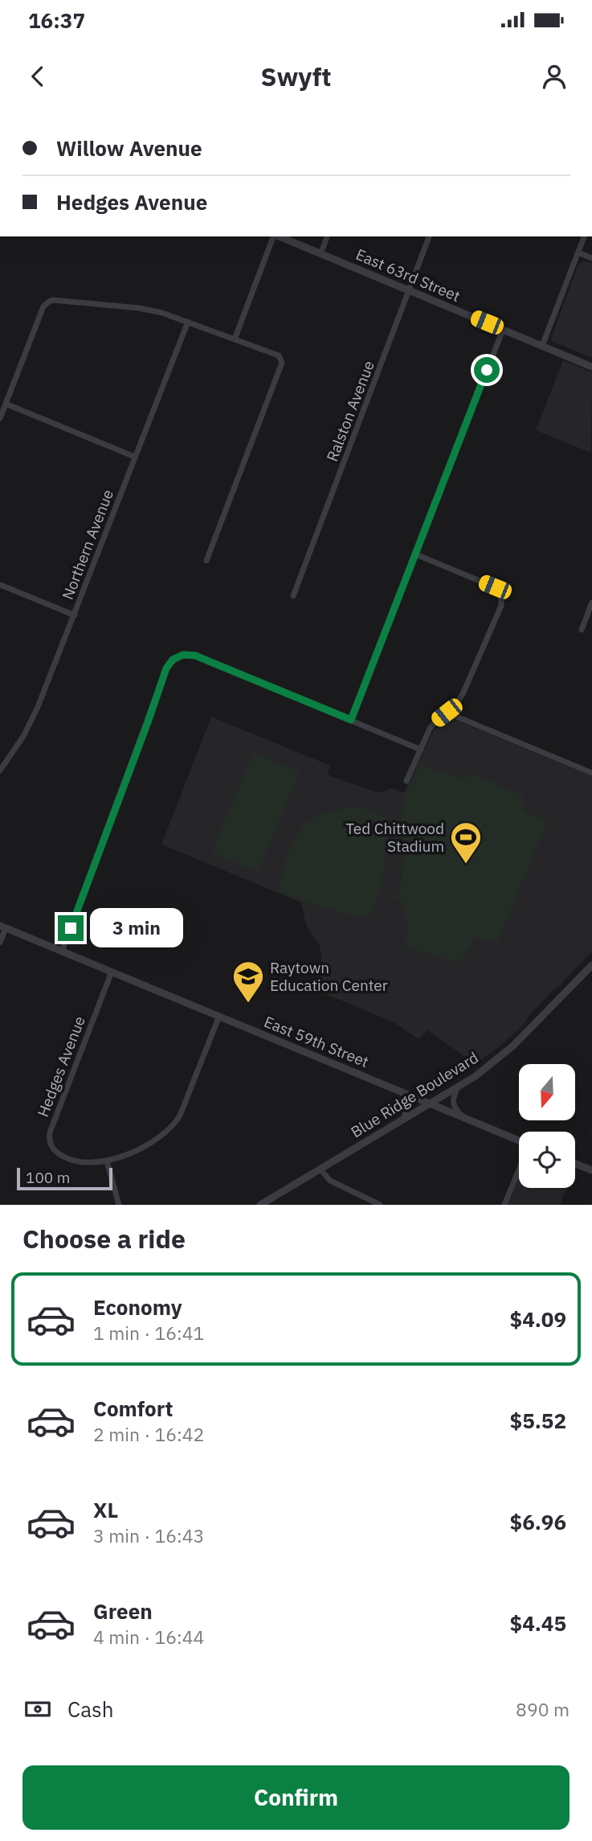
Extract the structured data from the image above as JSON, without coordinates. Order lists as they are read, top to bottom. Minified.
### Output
{"streets":{"street":["East 63rd Street","Ralston Avenue","Northern Avenue","East 59th Street","Hedges Avenue","Blue Ridge Boulevard"]},"crossings":[["East 63rd Street","Ralston Avenue"],["East 59th Street","Hedges Avenue"],["East 59th Street","Blue Ridge Boulevard"]],"places":{"sports":["Ted Chittwood Stadium"],"school or university":["Raytown Education Center"]},"scale_bar":"100 m","north":"bottom","page":{"status":"16:37","header":"Swyft","banner":["Willow Avenue","Hedges Avenue"],"bubble":"3 min","scale":"100 m","heading":"Choose a ride","list":[{"name":"Economy","note":"1 min · 16:41","value":"$4.09"},{"name":"Comfort","note":"2 min · 16:42","value":"$5.52"},{"name":"XL","note":"3 min · 16:43","value":"$6.96"},{"name":"Green","note":"4 min · 16:44","value":"$4.45"}],"pay":["Cash","890 m"],"buttons":"Confirm"}}
